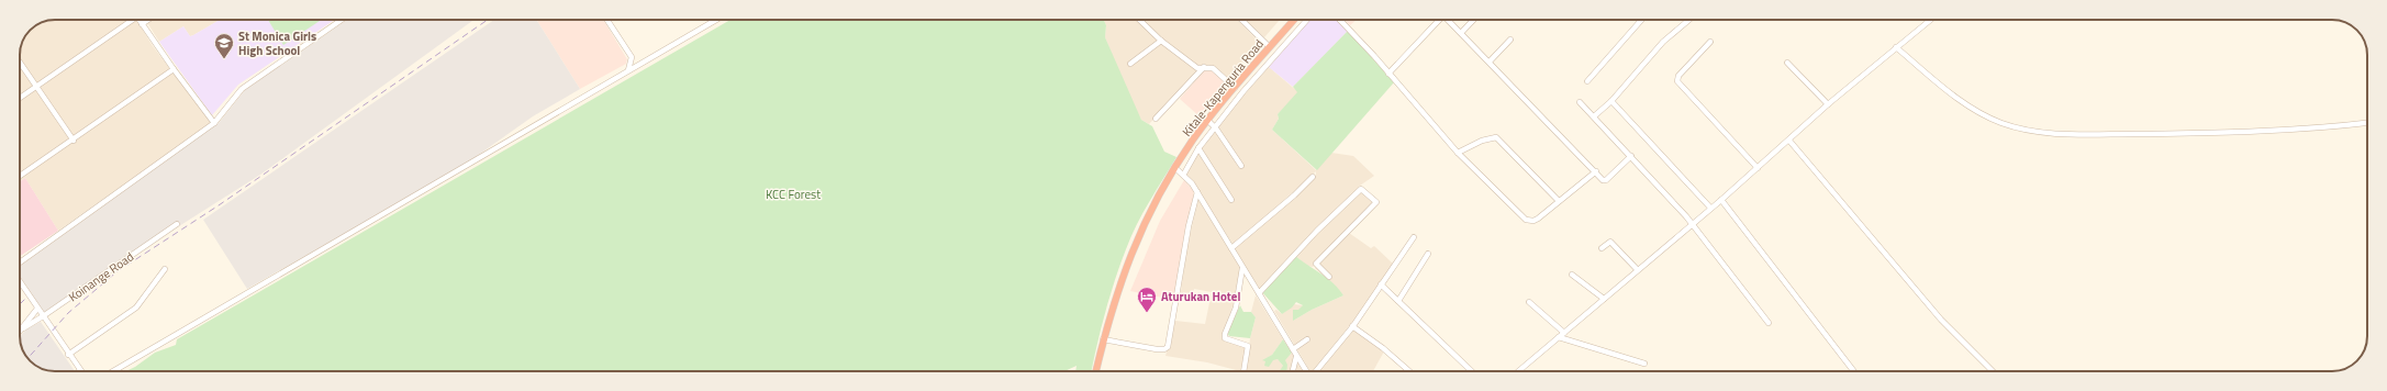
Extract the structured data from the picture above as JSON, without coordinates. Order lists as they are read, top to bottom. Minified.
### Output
{"streets":{"highway":["Kitale-Kapenguria Road"],"street":["Koinange Road"]},"parks":["KCC Forest"],"places":{"school or university":["St Monica Girls High School"],"hotel":["Aturukan Hotel"]}}
